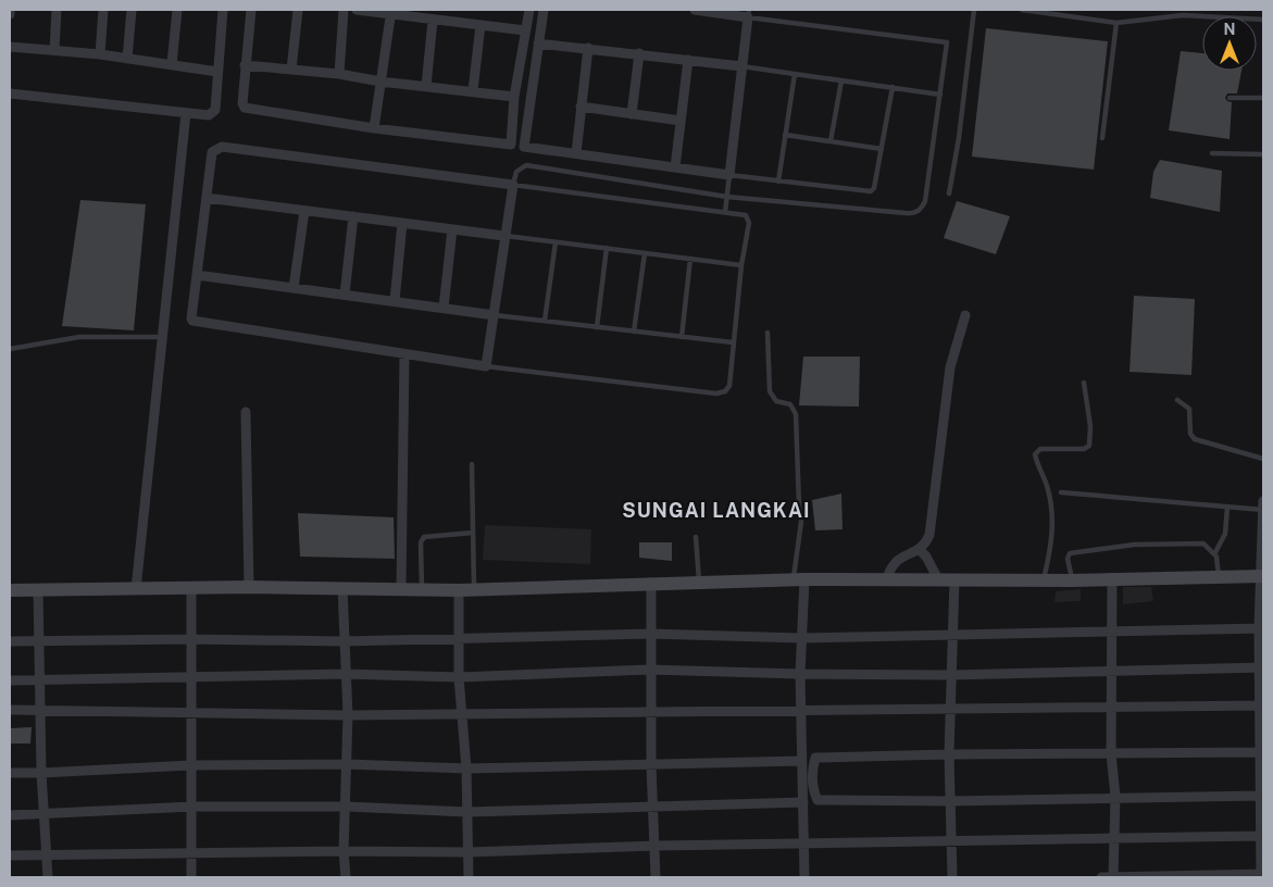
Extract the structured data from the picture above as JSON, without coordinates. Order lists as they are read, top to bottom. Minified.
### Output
{"districts":["SUNGAI LANGKAI"],"north":"top"}
